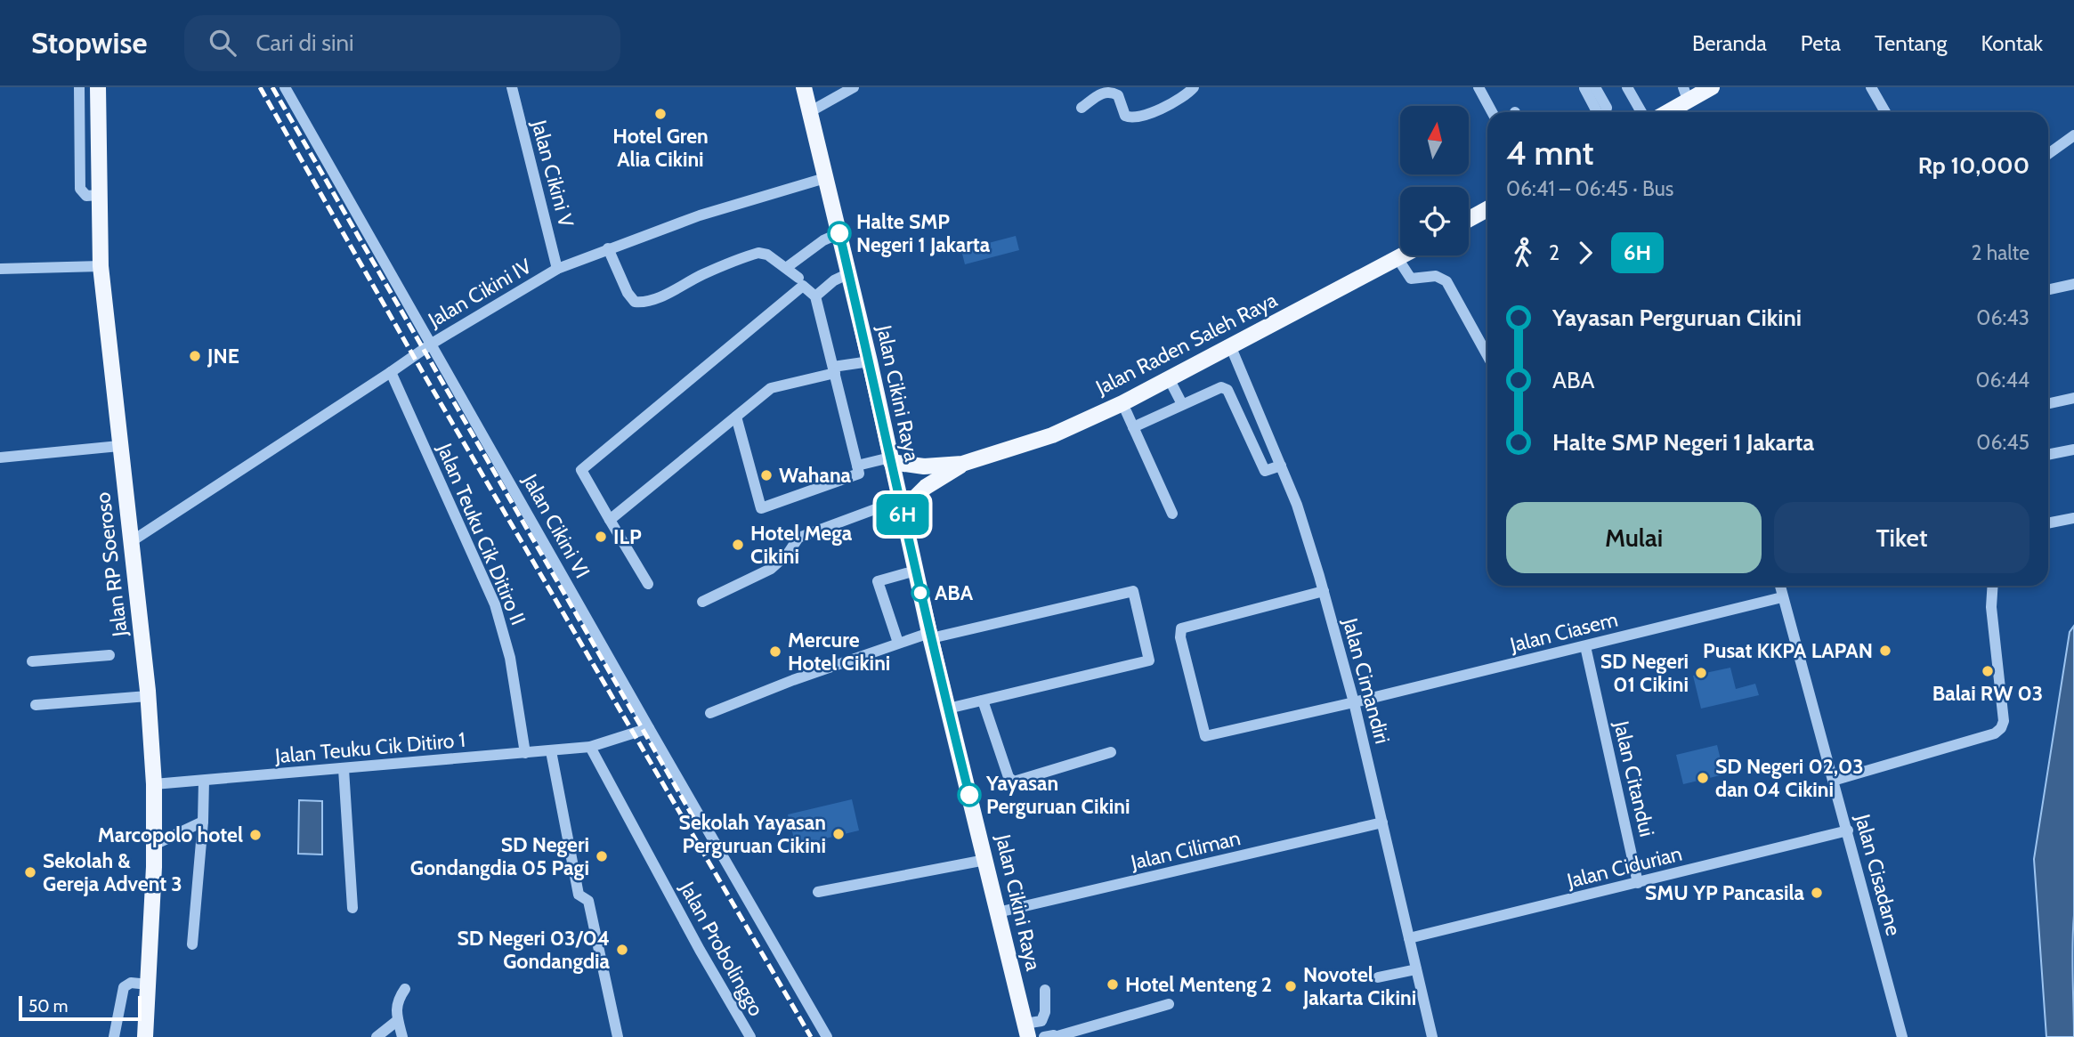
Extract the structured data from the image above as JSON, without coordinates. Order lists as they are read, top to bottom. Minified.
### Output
{"streets":{"main road":["Jalan Raden Saleh Raya","Jalan Cikini Raya","Jalan RP Soeroso"],"street":["Jalan Cikini V","Jalan Cikini IV","Jalan Cikini VI","Jalan Teuku Cik Ditiro II","Jalan Ciasem","Jalan Cimandiri","Jalan Teuku Cik Ditiro 1","Jalan Citandui","Jalan Ciliman","Jalan Cidurian","Jalan Cisadane","Jalan Probolinggo"]},"crossings":[["Jalan Cikini V","Jalan Cikini IV"],["Jalan Cikini IV","Jalan Cikini Raya"],["Jalan Cikini IV","Jalan Cikini VI"],["Jalan Raden Saleh Raya","Jalan Cikini Raya"],["Jalan Raden Saleh Raya","Jalan Cimandiri"],["Jalan Cikini Raya","Jalan Ciliman"],["Jalan Teuku Cik Ditiro II","Jalan Teuku Cik Ditiro 1"],["Jalan RP Soeroso","Jalan Teuku Cik Ditiro 1"],["Jalan Ciasem","Jalan Cimandiri"],["Jalan Ciasem","Jalan Citandui"],["Jalan Ciasem","Jalan Cisadane"],["Jalan Cimandiri","Jalan Ciliman"],["Jalan Cimandiri","Jalan Cidurian"],["Jalan Teuku Cik Ditiro 1","Jalan Probolinggo"],["Jalan Citandui","Jalan Cidurian"],["Jalan Cidurian","Jalan Cisadane"]],"places":["Hotel Gren Alia Cikini","Halte SMP Negeri 1 Jakarta","JNE","Wahana","ILP","Hotel Mega Cikini","ABA","Pusat KKPA LAPAN","Mercure Hotel Cikini","Balai RW 03","SD Negeri 01 Cikini","SD Negeri 02,03 dan 04 Cikini","Yayasan Perguruan Cikini","Sekolah Yayasan Perguruan Cikini","Marcopolo hotel","SD Negeri Gondangdia 05 Pagi","Sekolah & Gereja Advent 3","SMU YP Pancasila","SD Negeri 03/04 Gondangdia","Hotel Menteng 2","Novotel Jakarta Cikini"],"lines":["bus line 6H"],"scale_bar":"50 m","north":"top","page":{"header":"Stopwise","search":"Cari di sini","nav":["Beranda","Peta","Tentang","Kontak"],"on_map":"6H","heading":["4 mnt","06:41 – 06:45 · Bus","Rp 10,000"],"legs":["2","6H","2 halte"],"list":[{"name":"Yayasan Perguruan Cikini","value":"06:43"},{"name":"ABA","value":"06:44"},{"name":"Halte SMP Negeri 1 Jakarta","value":"06:45"}],"buttons":["Mulai","Tiket"],"scale":"50 m"}}
